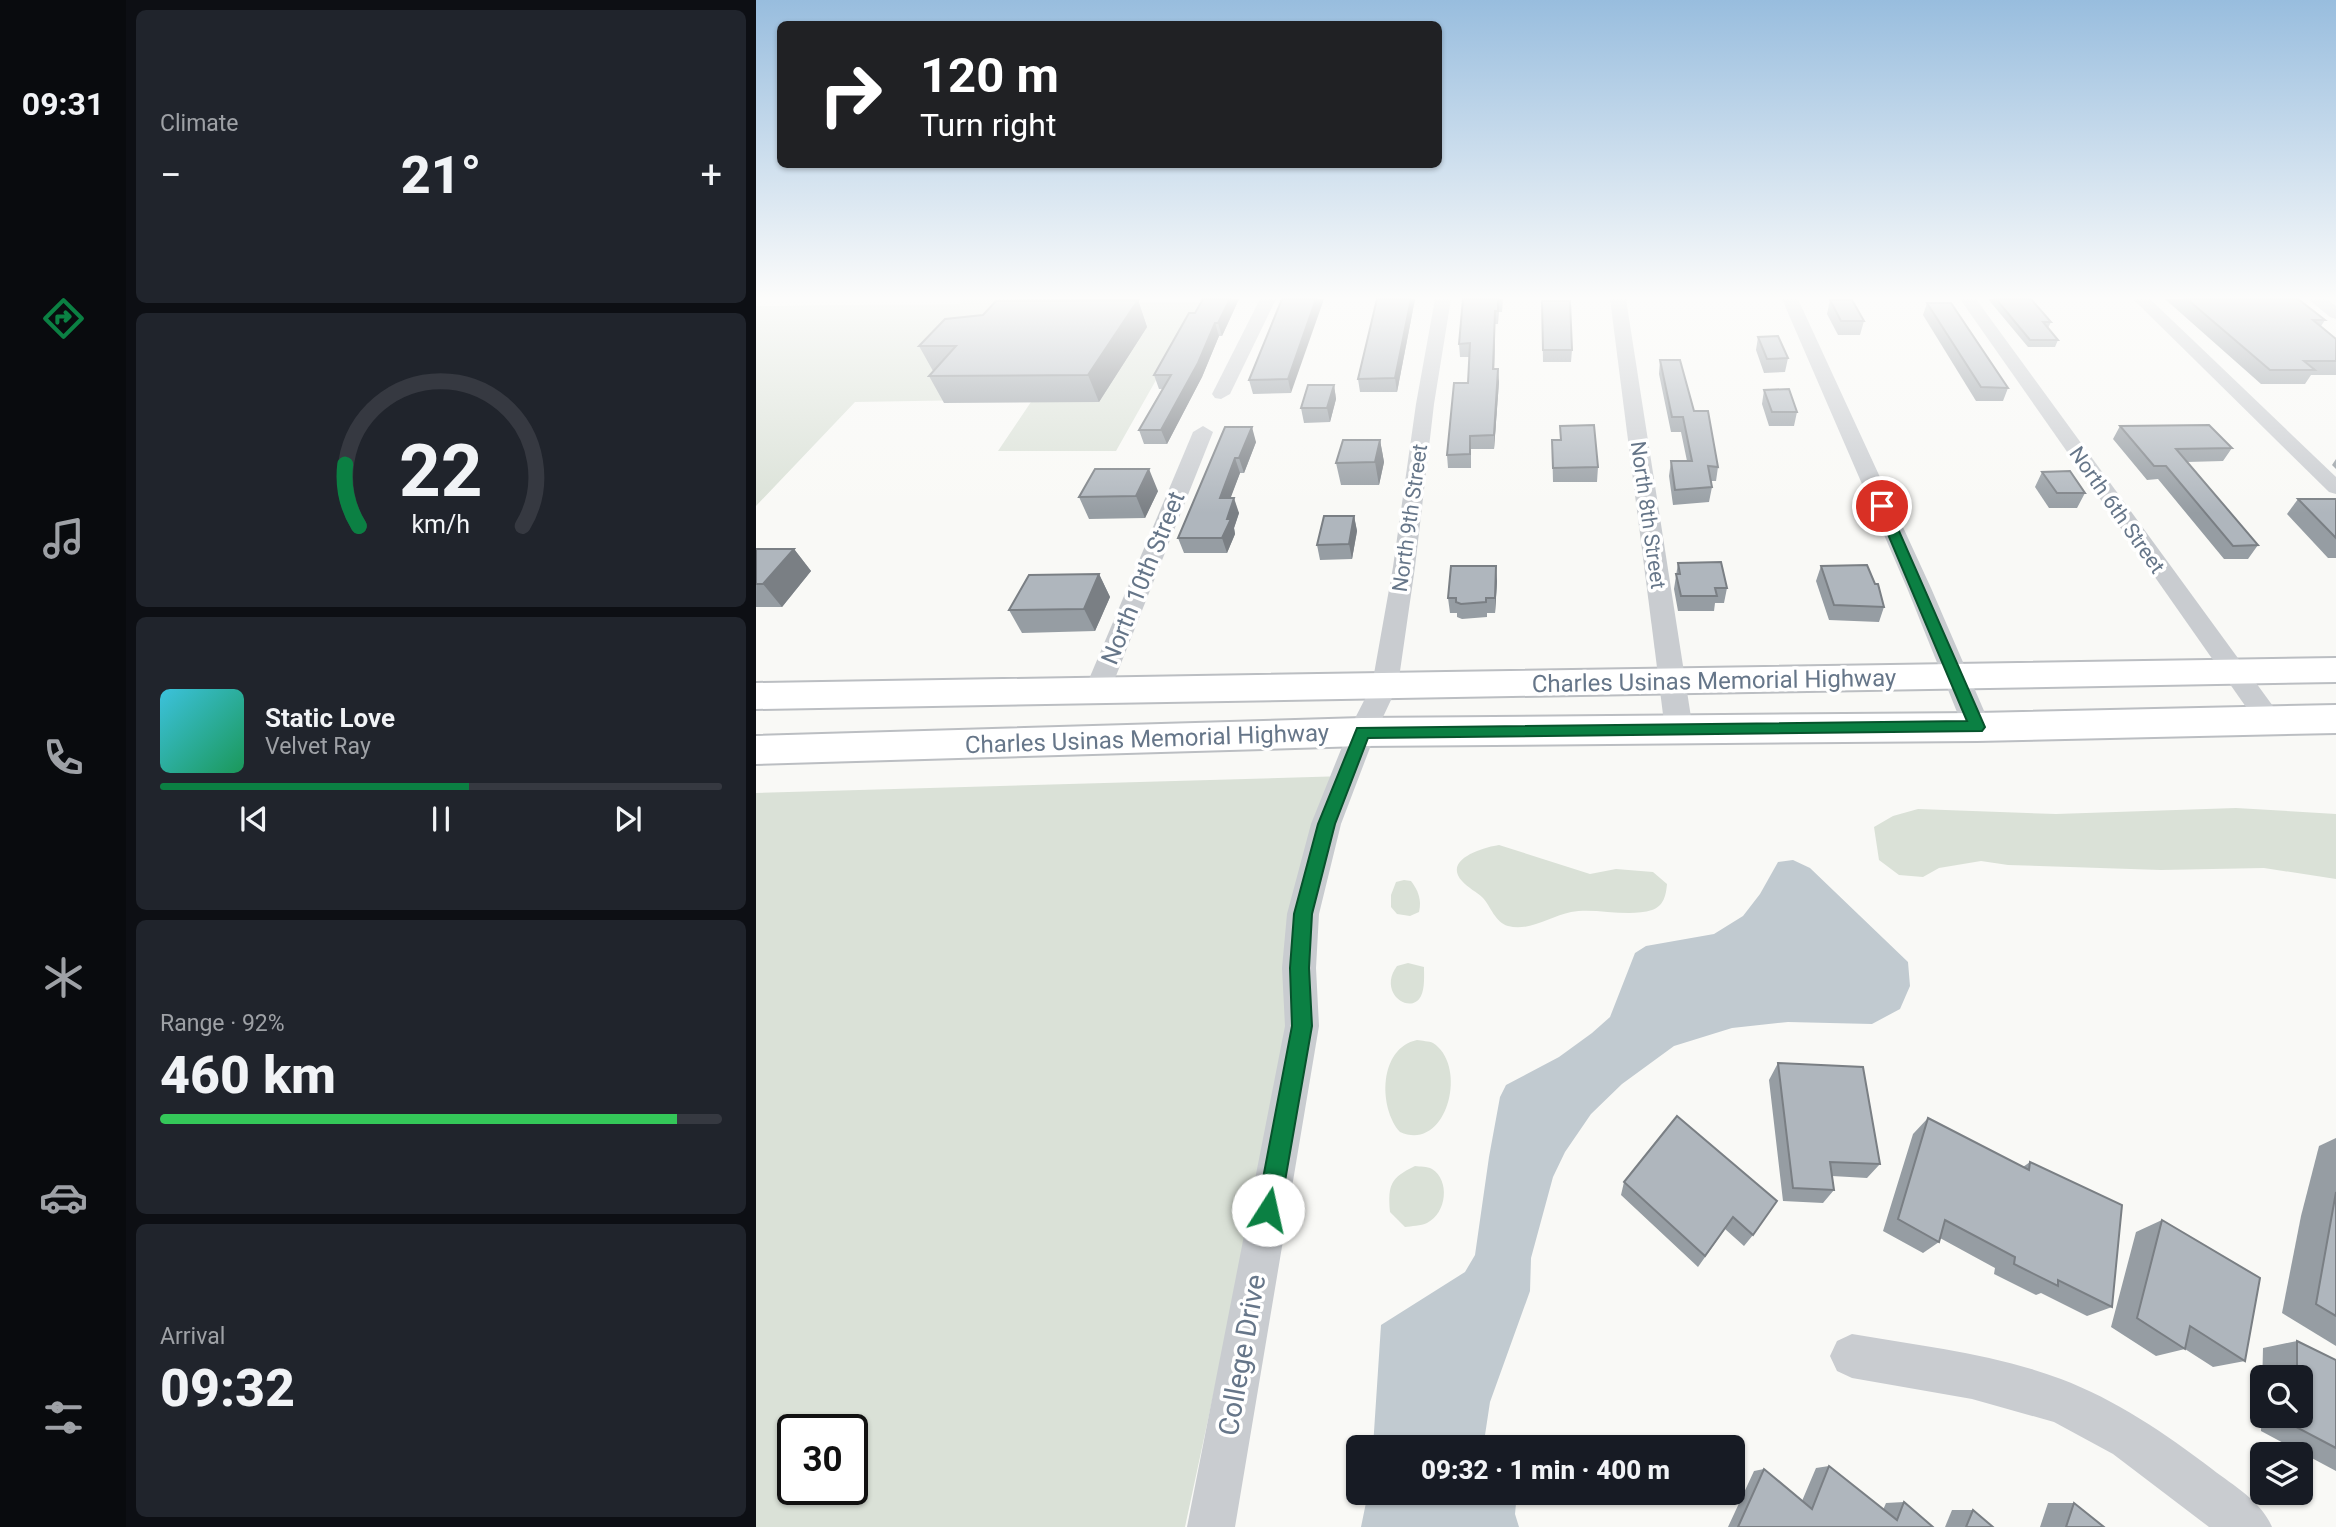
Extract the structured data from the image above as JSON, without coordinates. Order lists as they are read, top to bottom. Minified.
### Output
{"streets":{"highway":["Charles Usinas Memorial Highway"],"street":["North 6th Street","North 8th Street","North 9th Street","North 10th Street","College Drive"]},"crossings":[["North 6th Street","Charles Usinas Memorial Highway"],["North 8th Street","Charles Usinas Memorial Highway"],["North 9th Street","Charles Usinas Memorial Highway"],["North 9th Street","College Drive"],["North 10th Street","Charles Usinas Memorial Highway"],["Charles Usinas Memorial Highway","College Drive"]],"page":{"tabs":"09:31","tile":["Climate",["Range · 92%","460 km"],["Arrival","09:32"]],"turn":["120 m","Turn right"],"heat":["−","21°","+"],"song":["Static Love","Velvet Ray"],"limit":"30","trip":"09:32 · 1 min · 400 m","gauge":["22","km/h"]}}
